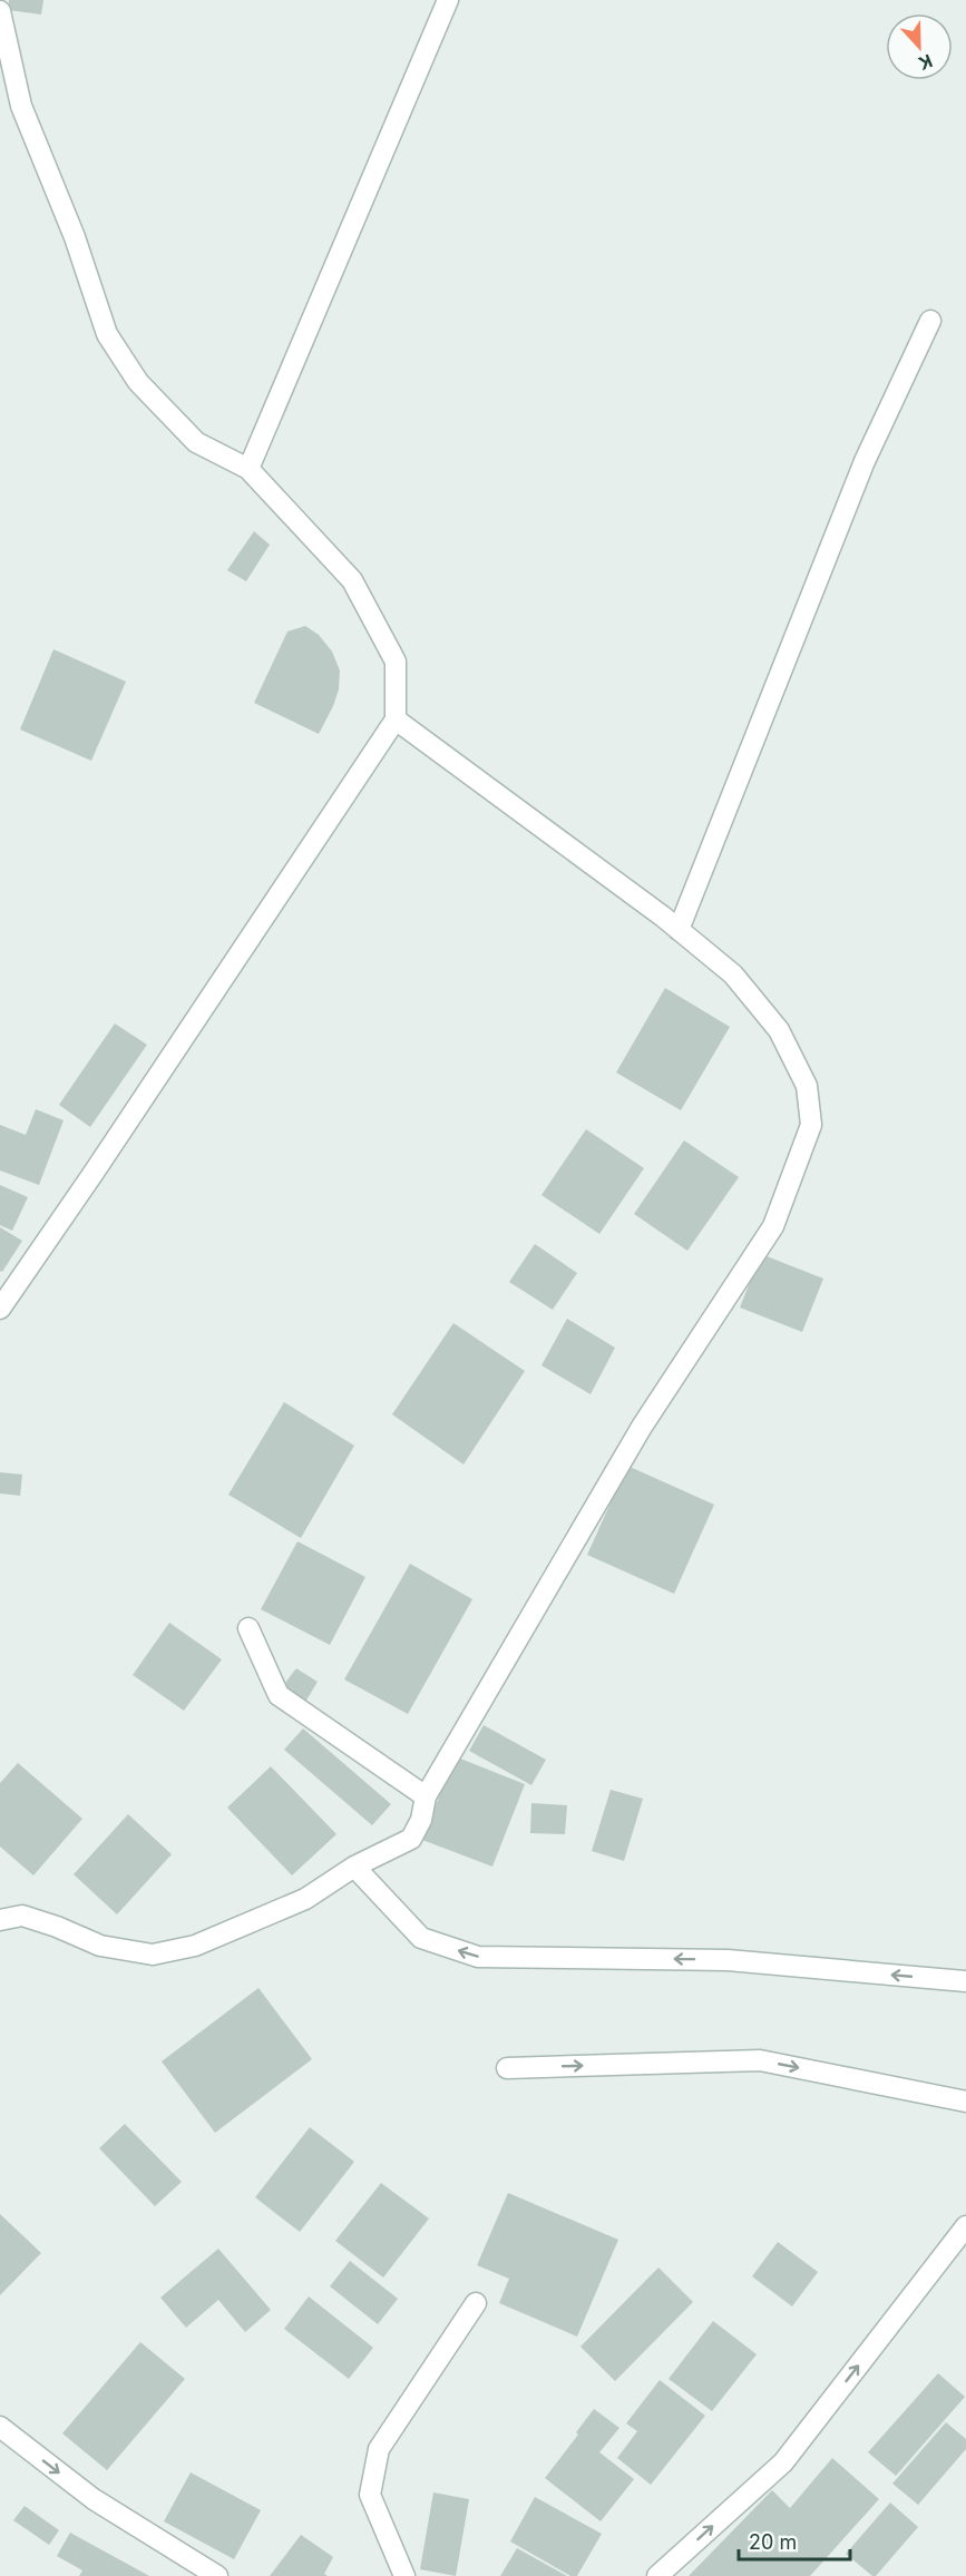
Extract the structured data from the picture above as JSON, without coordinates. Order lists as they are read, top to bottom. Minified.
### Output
{"scale_bar":"20 m","north":"bottom"}
